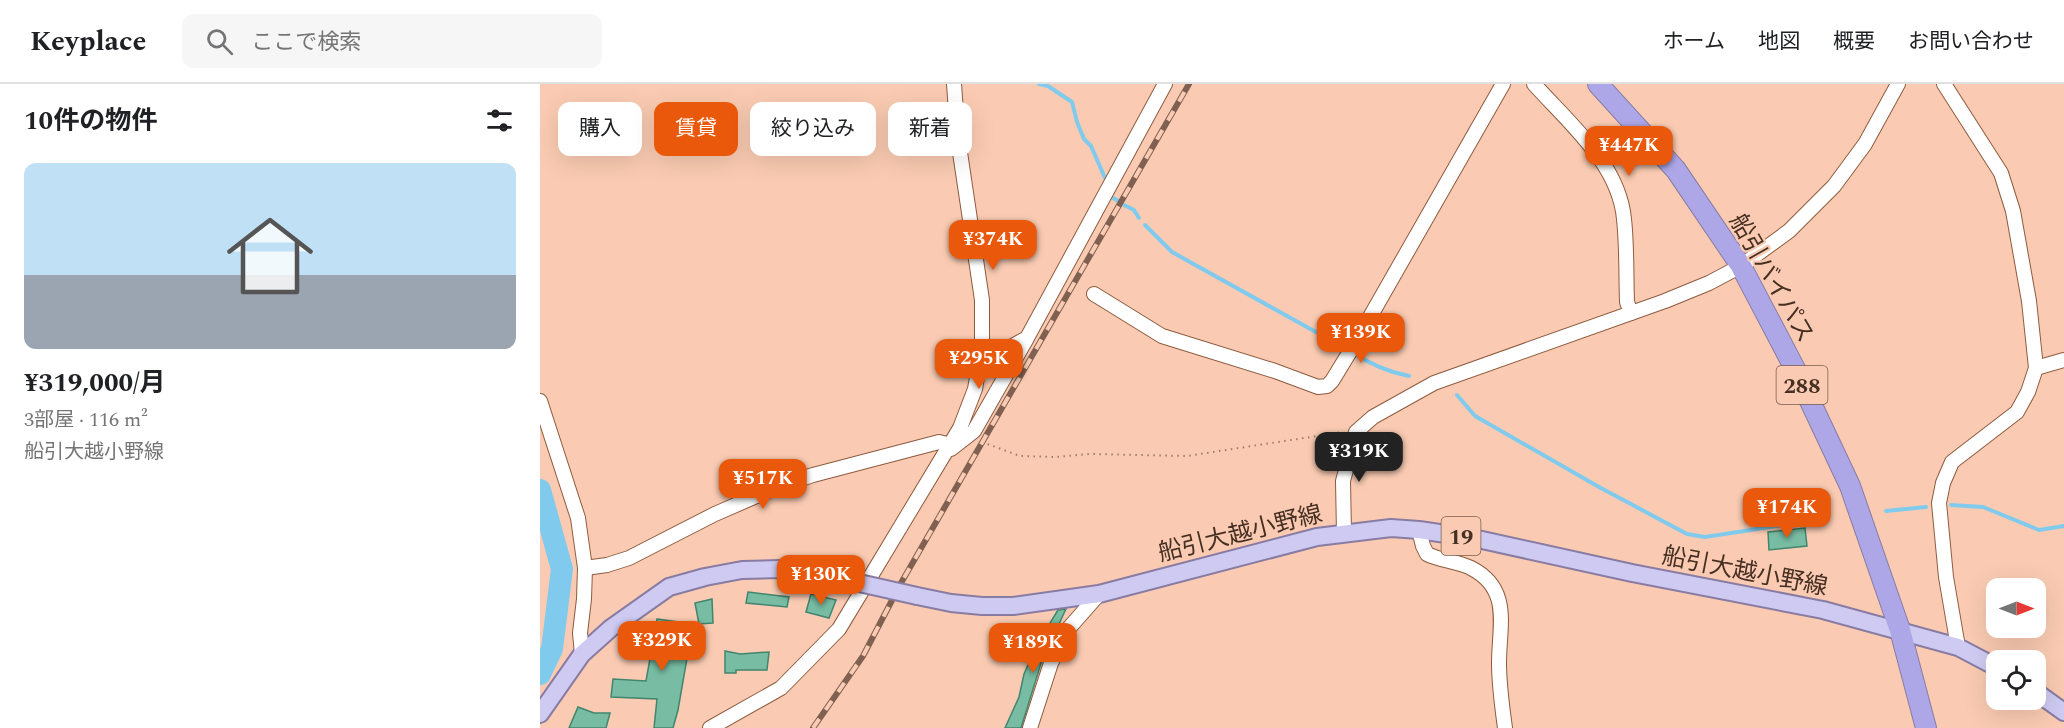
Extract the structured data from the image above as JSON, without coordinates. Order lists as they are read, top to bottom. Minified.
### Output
{"streets":{"highway":["船引バイパス","288"],"main road":["船引大越小野線","19"]},"crossings":[["船引バイパス","船引大越小野線"]],"north":"right","page":{"header":"Keyplace","search":"ここで検索","nav":["ホーム","地図","概要","お問い合わせ"],"heading":"10件の物件","chip":["購入","賃貸","絞り込み","新着"],"price":["¥447K","¥374K","¥139K","¥295K","¥319K","¥517K","¥174K","¥130K","¥329K","¥189K"],"list":[{"name":"¥319,000/月","note":"3部屋 · 116 m² · 船引大越小野線"}]}}
